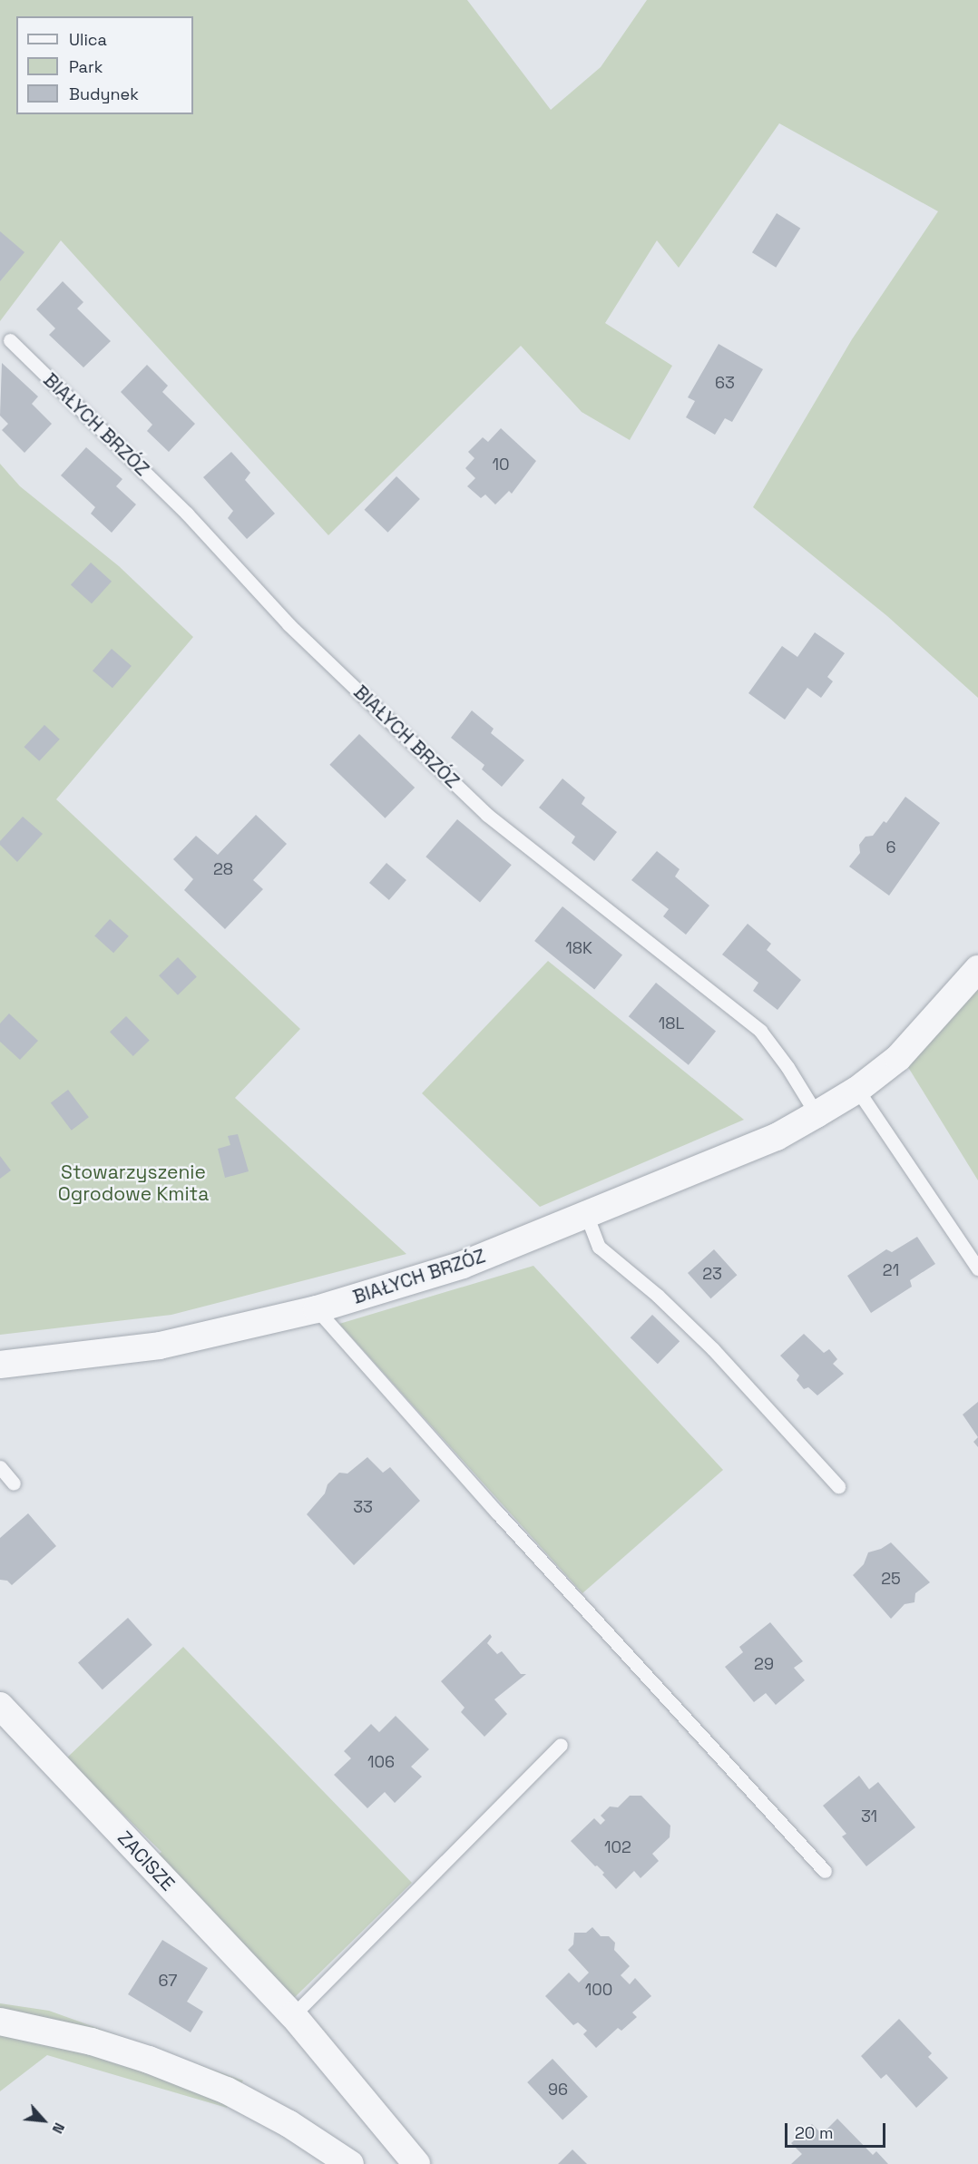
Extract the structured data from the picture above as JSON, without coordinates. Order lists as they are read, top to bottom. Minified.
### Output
{"streets":{"street":["BIAŁYCH BRZÓZ","ZACISZE"]},"parks":["Stowarzyszenie Ogrodowe Kmita"],"house_numbers":["63","10","6","28","18K","18L","21","23","33","25","29","106","31","102","67","100","96"],"legend":["Ulica","Park","Budynek"],"scale_bar":"20 m","north":"bottom right"}
